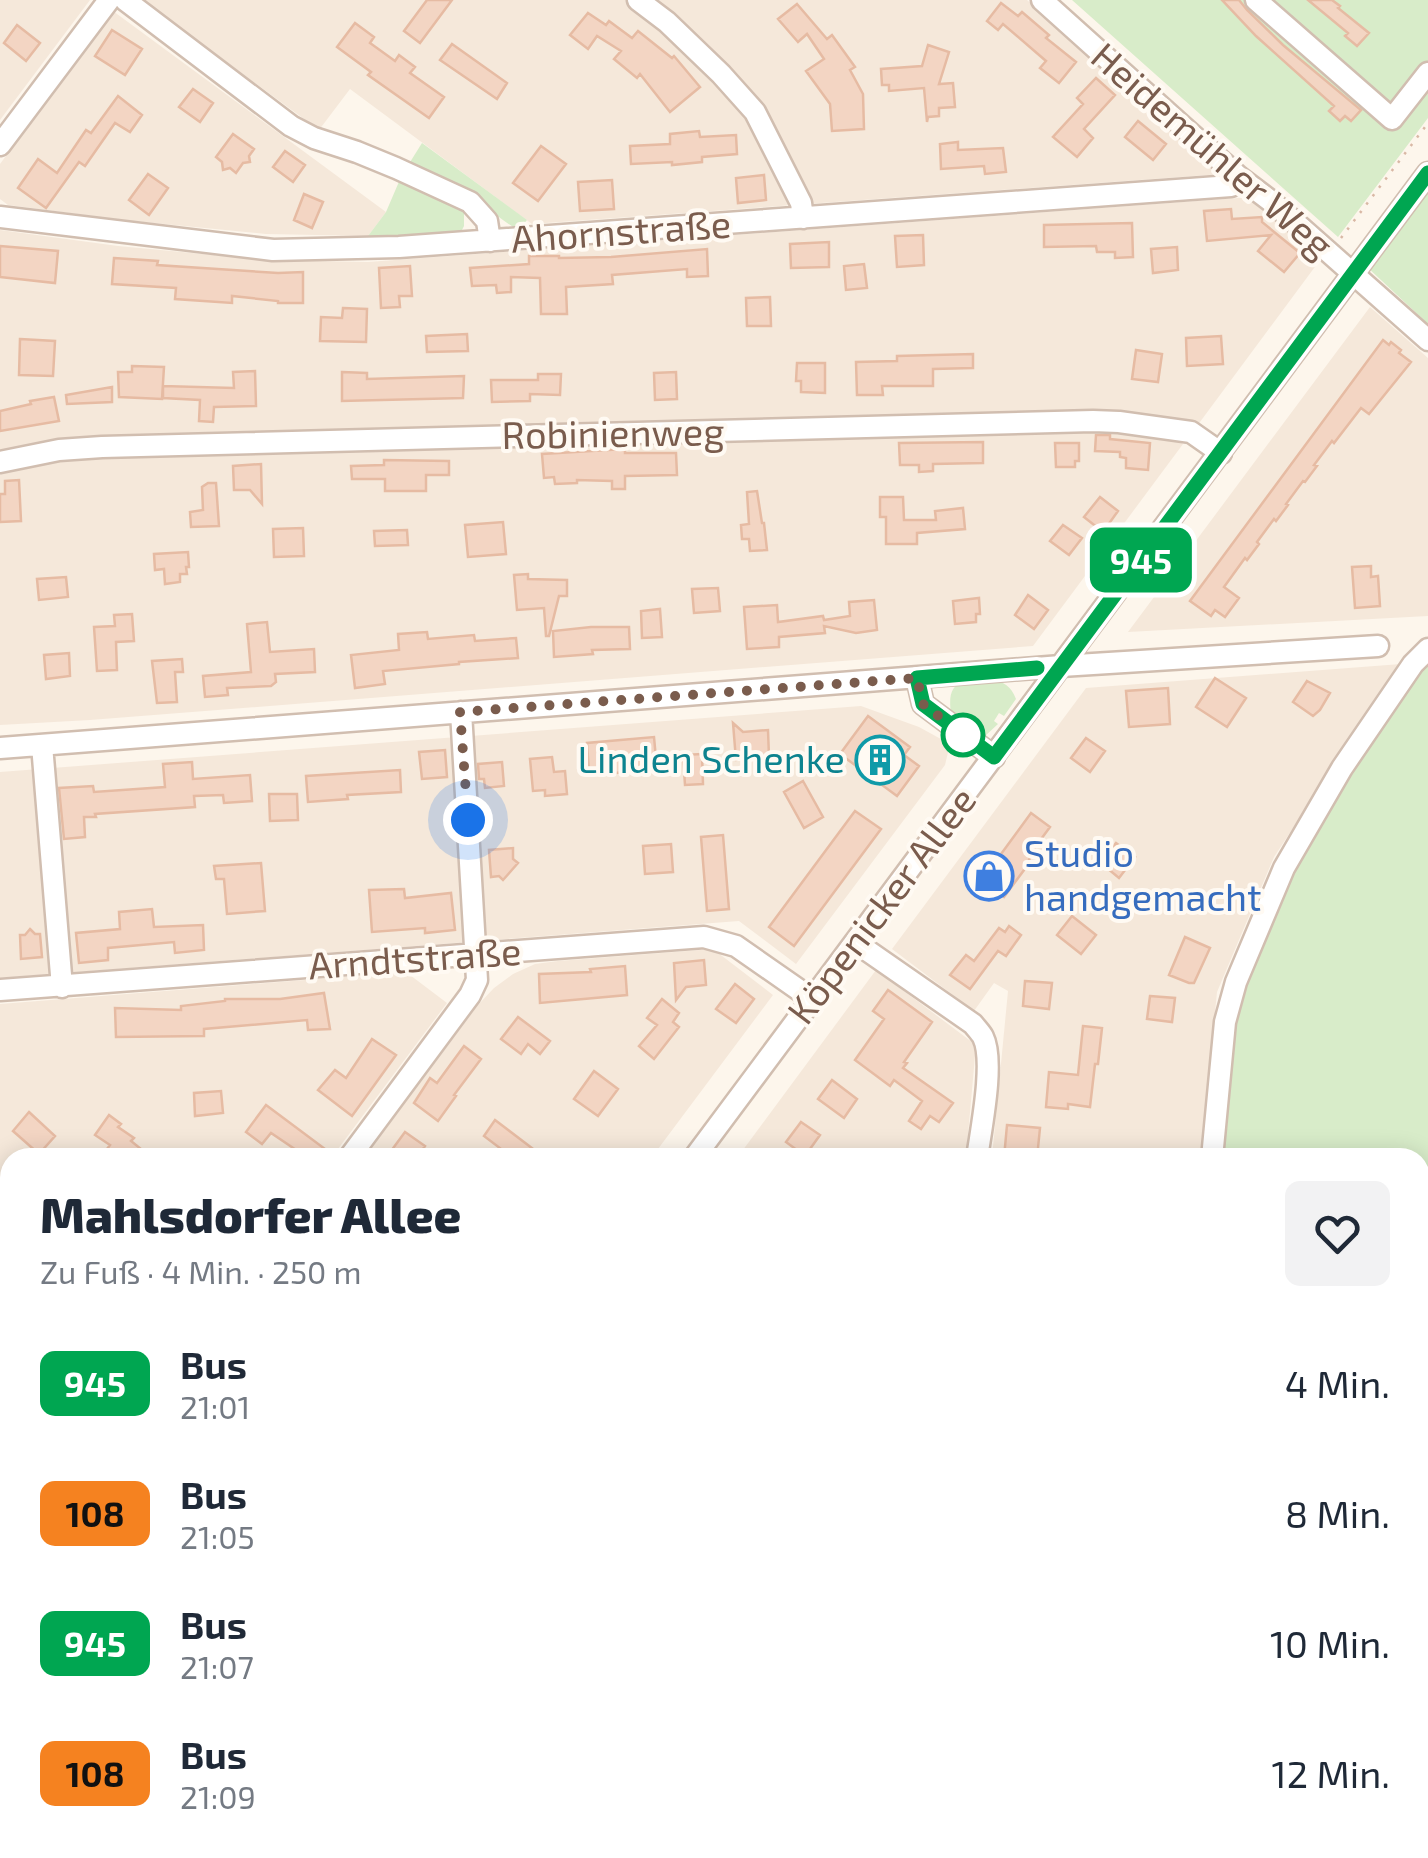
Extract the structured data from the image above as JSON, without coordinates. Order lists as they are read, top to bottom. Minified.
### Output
{"streets":{"street":["Heidemühler Weg","Ahornstraße","Robinienweg","Köpenicker Allee","Arndtstraße"]},"crossings":[["Heidemühler Weg","Ahornstraße"],["Heidemühler Weg","Köpenicker Allee"],["Robinienweg","Köpenicker Allee"],["Köpenicker Allee","Arndtstraße"]],"places":{"building":["Linden Schenke"],"shop":["Studio handgemacht"]},"lines":["bus line 945"],"page":{"on_map":"945","heading":["Mahlsdorfer Allee","Zu Fuß · 4 Min. · 250 m"],"list":[{"mark":"945","name":"Bus","note":"21:01","value":"4 Min."},{"mark":"108","name":"Bus","note":"21:05","value":"8 Min."},{"mark":"945","name":"Bus","note":"21:07","value":"10 Min."},{"mark":"108","name":"Bus","note":"21:09","value":"12 Min."}]}}
